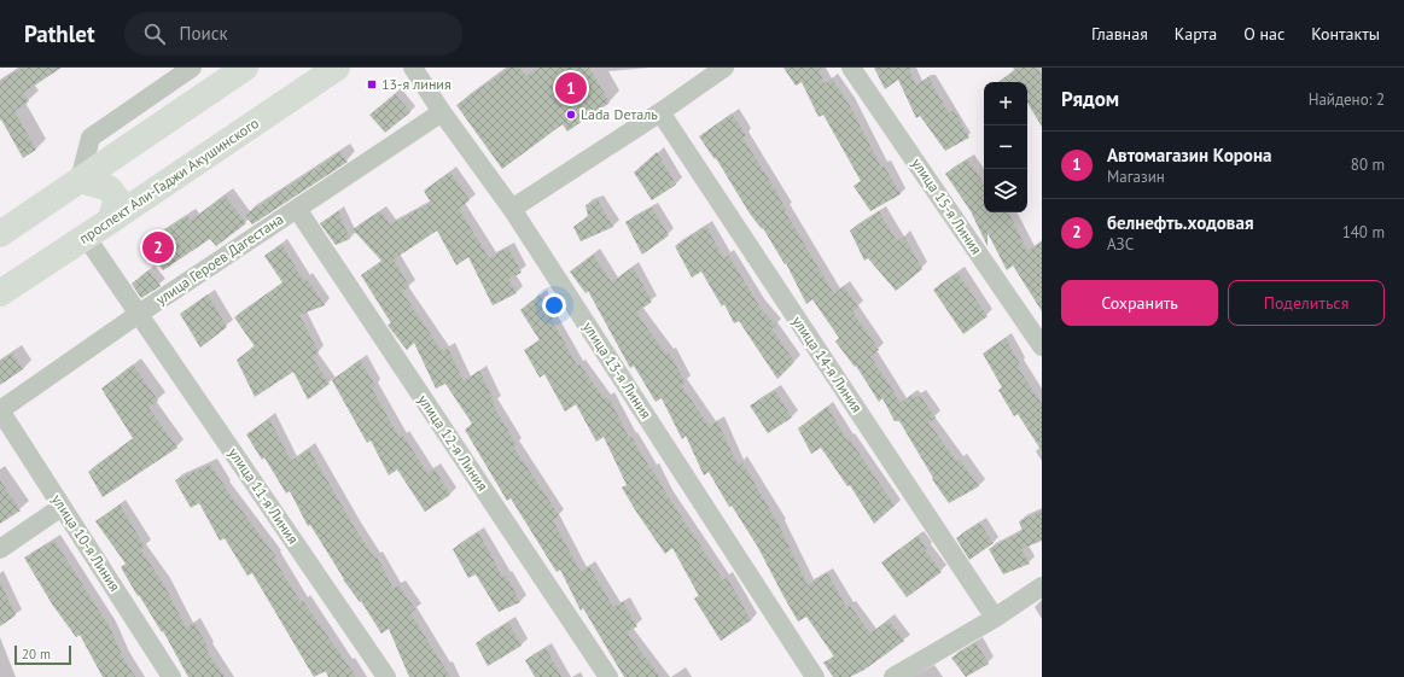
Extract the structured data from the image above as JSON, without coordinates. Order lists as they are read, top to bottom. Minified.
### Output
{"streets":{"main road":["проспект Али-Гаджи Акушинского"],"street":["улица 15-я Линия","улица Героев Дагестана","улица 14-я Линия","улица 13-я Линия","улица 12-я Линия","улица 11-я Линия","улица 10-я Линия"]},"crossings":[["проспект Али-Гаджи Акушинского","улица 11-я Линия"],["улица Героев Дагестана","улица 13-я Линия"],["улица Героев Дагестана","улица 12-я Линия"],["улица Героев Дагестана","улица 11-я Линия"],["улица Героев Дагестана","улица 10-я Линия"]],"places":{"transit":["13-я линия"],"other":["Lada Dеталь"]},"scale_bar":"20 m","page":{"header":"Pathlet","search":"Поиск","nav":["Главная","Карта","О нас","Контакты"],"heading":["Рядом","Найдено: 2"],"pins":["1","2"],"map_buttons":["+","−"],"list":[{"mark":"1","name":"Автомагазин Корона","note":"Магазин","value":"80 m"},{"mark":"2","name":"белнефть.ходовая","note":"АЗС","value":"140 m"}],"buttons":["Сохранить","Поделиться"],"scale":"20 m"}}
